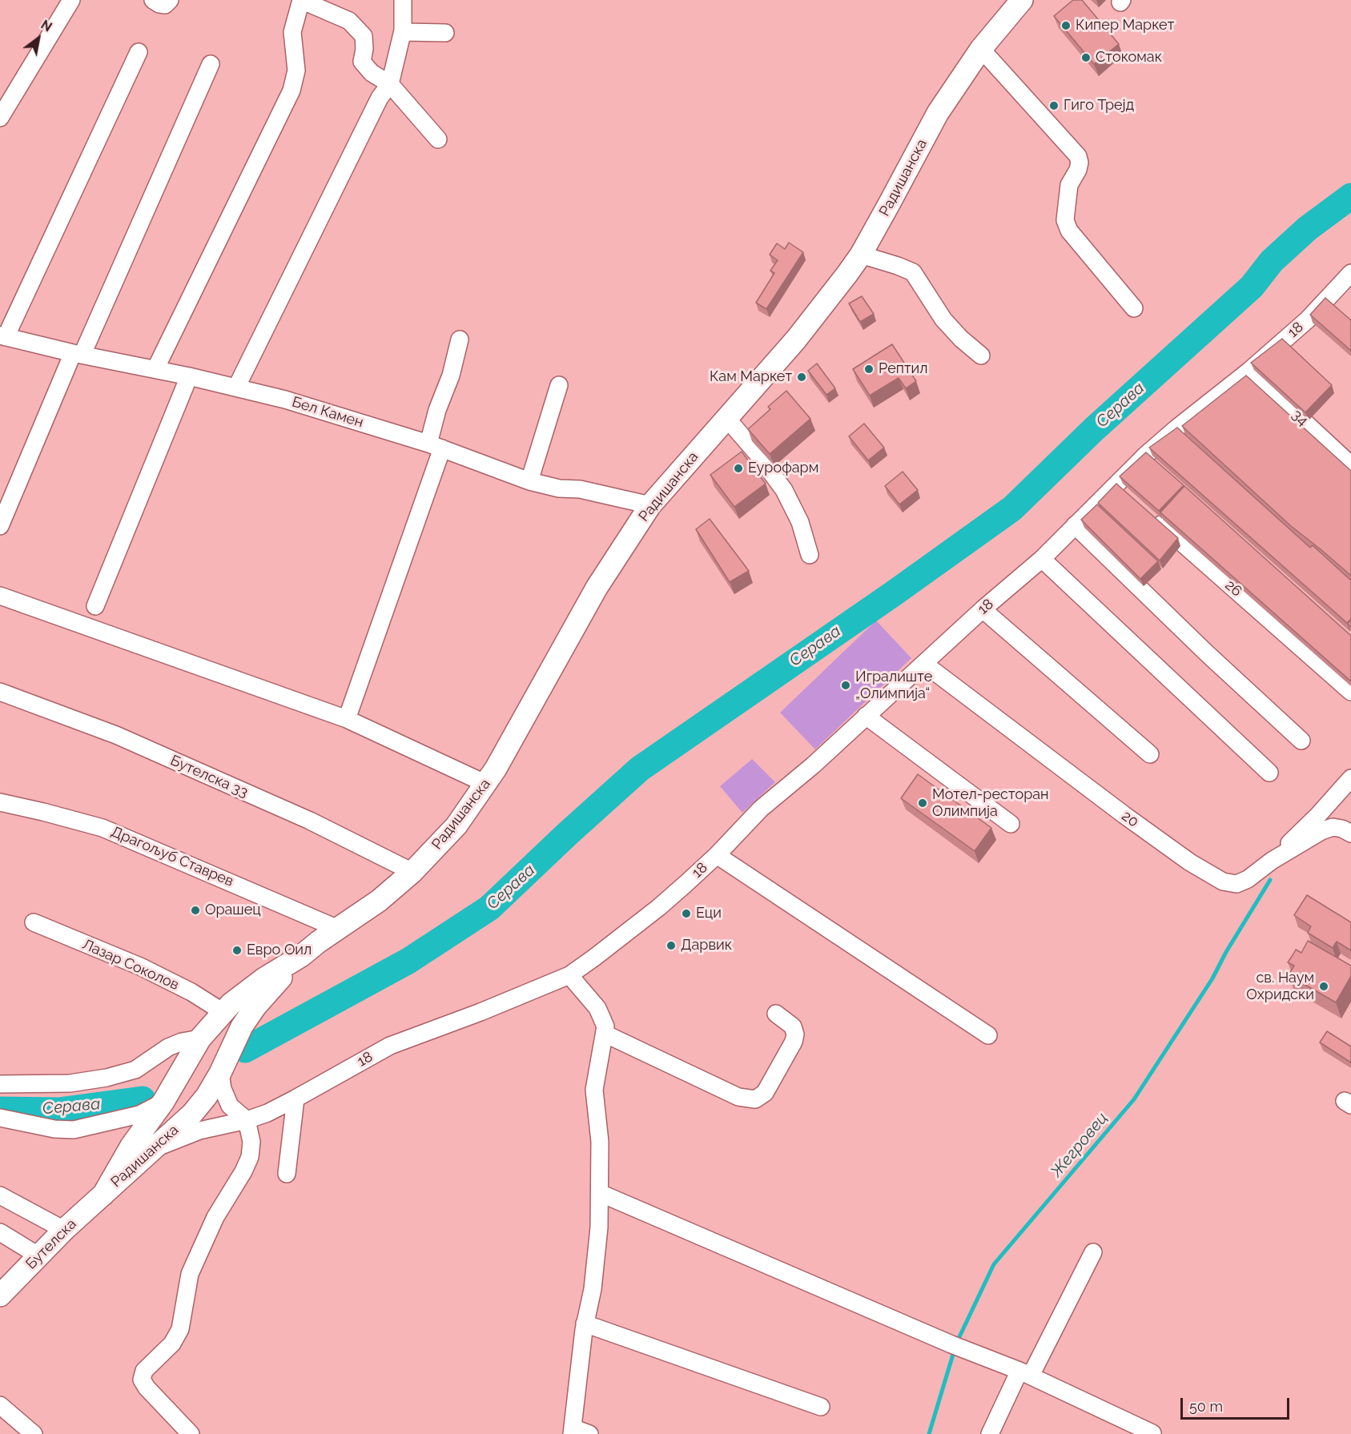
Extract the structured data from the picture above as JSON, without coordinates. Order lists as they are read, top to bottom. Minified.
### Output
{"streets":{"street":["Радишанска","18","Бел Камен","34","26","Бутелска 33","20","Драгољуб Ставрев","Лазар Соколов","Бутелска"]},"crossings":[["Радишанска","18"],["Радишанска","Бел Камен"],["Радишанска","Бутелска 33"],["Радишанска","Драгољуб Ставрев"],["Радишанска","Лазар Соколов"],["Радишанска","Бутелска"],["18","34"],["18","20"]],"water":["Серава","Жегровец"],"places":["Кипер Маркет","Стокомак","Гиго Трејд","Рептил","Кам Маркет","Еурофарм","Игралиште „Олимпија“","Мотел-ресторан Олимпија","Орашец","Еци","Дарвик","Евро Оил","св. Наум Охридски"],"scale_bar":"50 m","north":"top right"}
